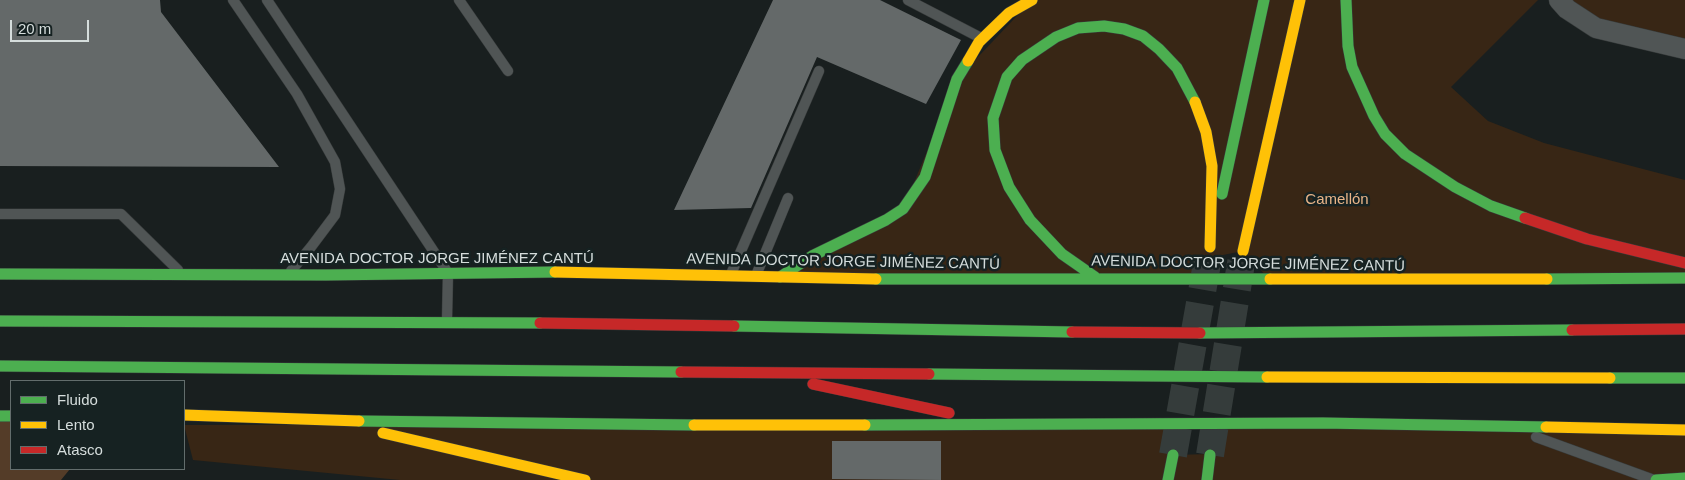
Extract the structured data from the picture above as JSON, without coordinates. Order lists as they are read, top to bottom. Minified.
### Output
{"streets":{"main road":["AVENIDA DOCTOR JORGE JIMÉNEZ CANTÚ"]},"parks":["Camellón"],"legend":["Fluido","Lento","Atasco"],"scale_bar":"20 m"}
